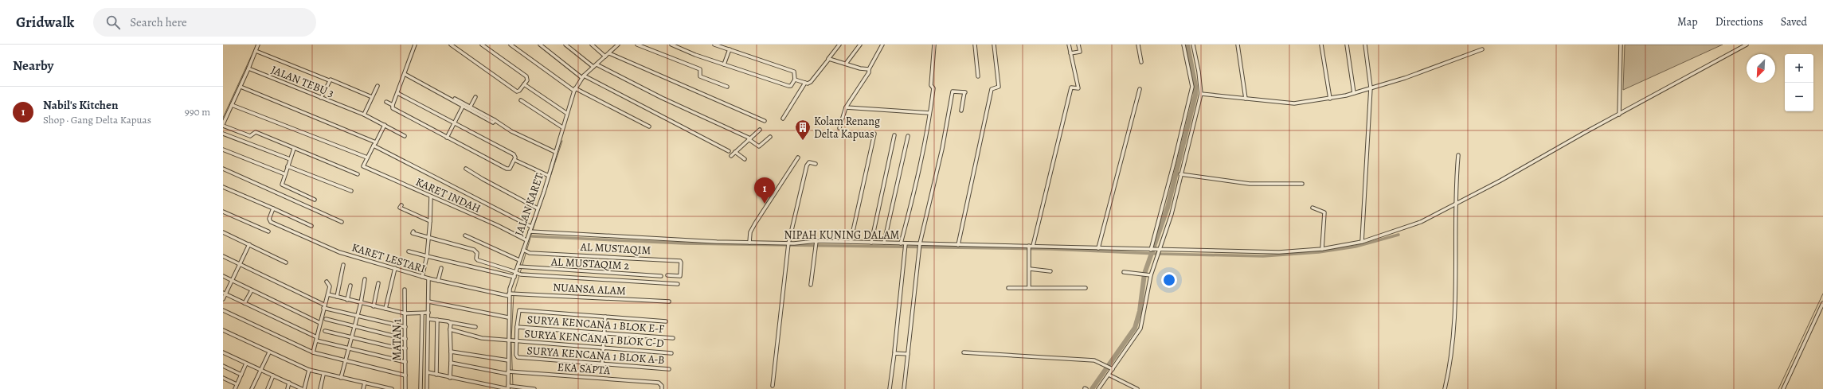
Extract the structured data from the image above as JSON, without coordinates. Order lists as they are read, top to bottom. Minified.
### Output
{"streets":{"street":["JALAN TEBU 3","KARET INDAH","JALAN KARET","NIPAH KUNING DALAM","AL MUSTAQIM","KARET LESTARI","AL MUSTAQIM 2","NUANSA ALAM","SURYA KENCANA 1 BLOK E-F","SURYA KENCANA 1 BLOK C-D","MATAN 1","SURYA KENCANA 1 BLOK A-B","EKA SAPTA"]},"crossings":[["KARET INDAH","JALAN KARET"],["JALAN KARET","NIPAH KUNING DALAM"],["JALAN KARET","AL MUSTAQIM"],["JALAN KARET","KARET LESTARI"],["JALAN KARET","AL MUSTAQIM 2"],["JALAN KARET","NUANSA ALAM"],["JALAN KARET","SURYA KENCANA 1 BLOK C-D"],["JALAN KARET","EKA SAPTA"],["KARET LESTARI","NUANSA ALAM"],["SURYA KENCANA 1 BLOK C-D","SURYA KENCANA 1 BLOK A-B"]],"places":{"building":["Kolam Renang Delta Kapuas"]},"north":"bottom left","page":{"header":"Gridwalk","search":"Search here","nav":["Map","Directions","Saved"],"heading":"Nearby","map_buttons":["+","−"],"list":[{"mark":"1","name":"Nabil's Kitchen","note":"Shop · Gang Delta Kapuas","value":"990 m"}],"pins":"1"}}
